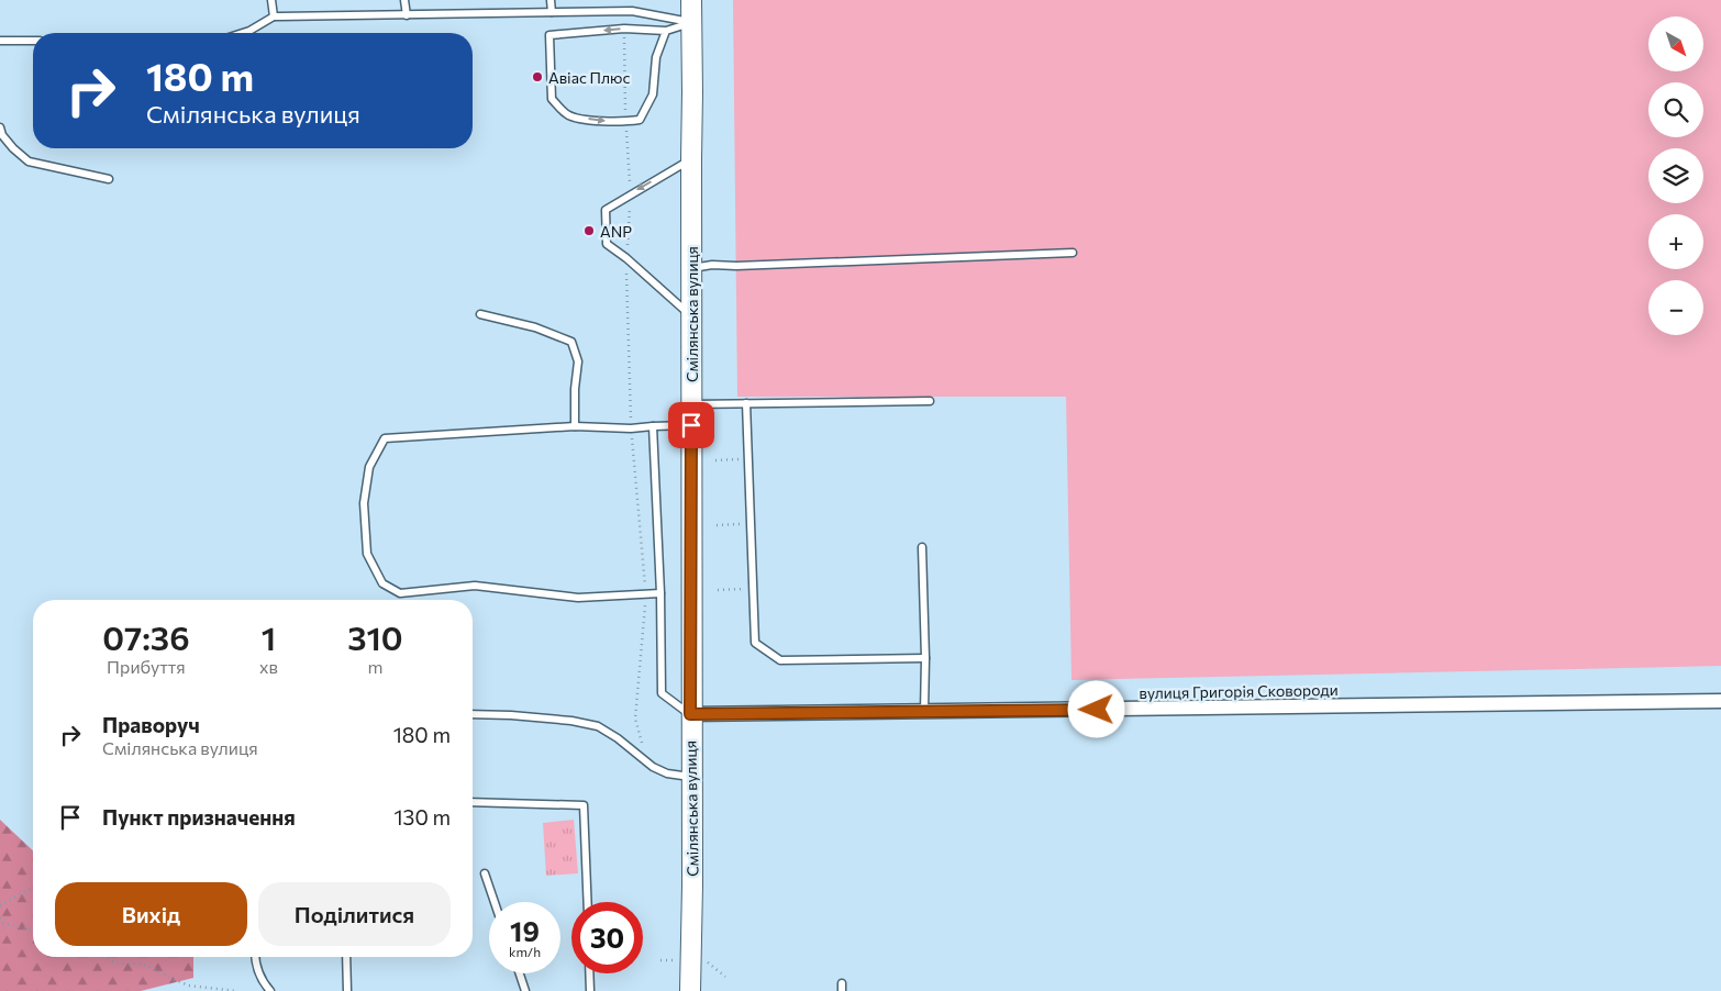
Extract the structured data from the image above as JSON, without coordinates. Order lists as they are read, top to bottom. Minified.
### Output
{"streets":{"main road":["Смілянська вулиця"],"street":["вулиця Григорія Сковороди"]},"crossings":[["Смілянська вулиця","вулиця Григорія Сковороди"]],"places":["Авіас Плюс","ANP"],"north":"bottom right","page":{"map_buttons":["+","−"],"turn":["180 m","Смілянська вулиця"],"eta":["07:36","Прибуття","1","хв","310","m"],"list":[{"name":"Праворуч","note":"Смілянська вулиця","value":"180 m"},{"name":"Пункт призначення","value":"130 m"}],"buttons":["Вихід","Поділитися"],"speed":"19 km/h","limit":"30"}}
